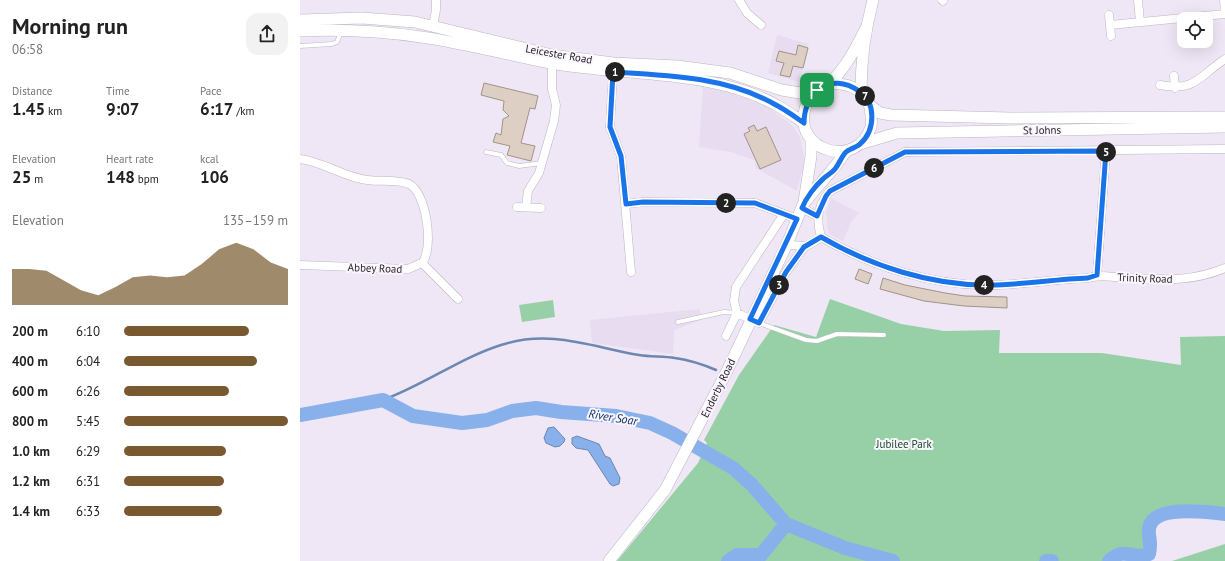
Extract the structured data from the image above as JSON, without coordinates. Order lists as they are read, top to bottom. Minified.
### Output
{"streets":{"main road":["Leicester Road","St Johns","Enderby Road"],"street":["Abbey Road","Trinity Road"]},"crossings":[["Leicester Road","St Johns"],["Leicester Road","Enderby Road"],["St Johns","Enderby Road"]],"water":["River Soar"],"parks":["Jubilee Park"],"page":{"heading":["Morning run","06:58"],"pins":["1","7","5","6","2","3","4"],"stats":[["Distance","1.45 km"],["Time","9:07"],["Pace","6:17 /km"],["Elevation","25 m"],["Heart rate","148 bpm"],["kcal","106"]],"chart":["Elevation","135–159 m"],"list":[{"name":"200 m","note":"6:10"},{"name":"400 m","note":"6:04"},{"name":"600 m","note":"6:26"},{"name":"800 m","note":"5:45"},{"name":"1.0 km","note":"6:29"},{"name":"1.2 km","note":"6:31"},{"name":"1.4 km","note":"6:33"}]}}
